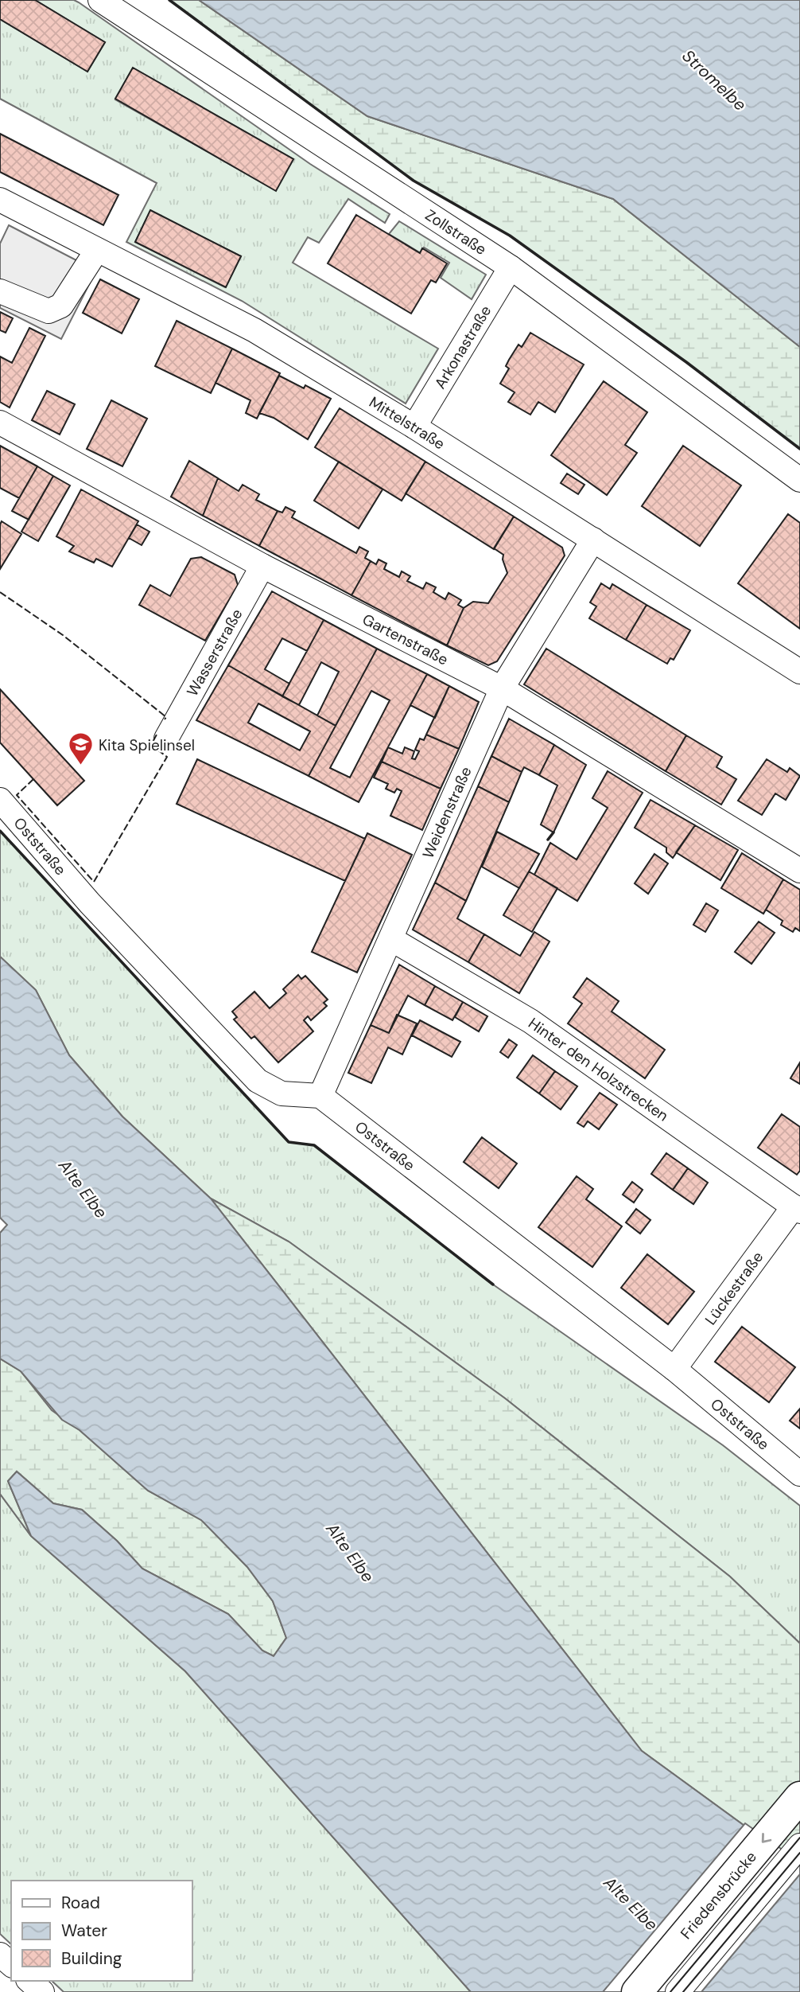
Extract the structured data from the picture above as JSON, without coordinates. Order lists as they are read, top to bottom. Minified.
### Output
{"streets":{"main road":["Friedensbrücke"],"street":["Zollstraße","Arkonastraße","Mittelstraße","Gartenstraße","Wasserstraße","Weidenstraße","Oststraße","Hinter den Holzstrecken","Lückestraße"]},"crossings":[["Zollstraße","Arkonastraße"],["Arkonastraße","Mittelstraße"],["Mittelstraße","Weidenstraße"],["Gartenstraße","Wasserstraße"],["Gartenstraße","Weidenstraße"],["Weidenstraße","Oststraße"],["Weidenstraße","Hinter den Holzstrecken"],["Oststraße","Lückestraße"],["Hinter den Holzstrecken","Lückestraße"]],"one_way":["Friedensbrücke"],"water":["Stromelbe","Alte Elbe"],"places":{"school or university":["Kita Spielinsel"]},"legend":["Road","Water","Building"]}
